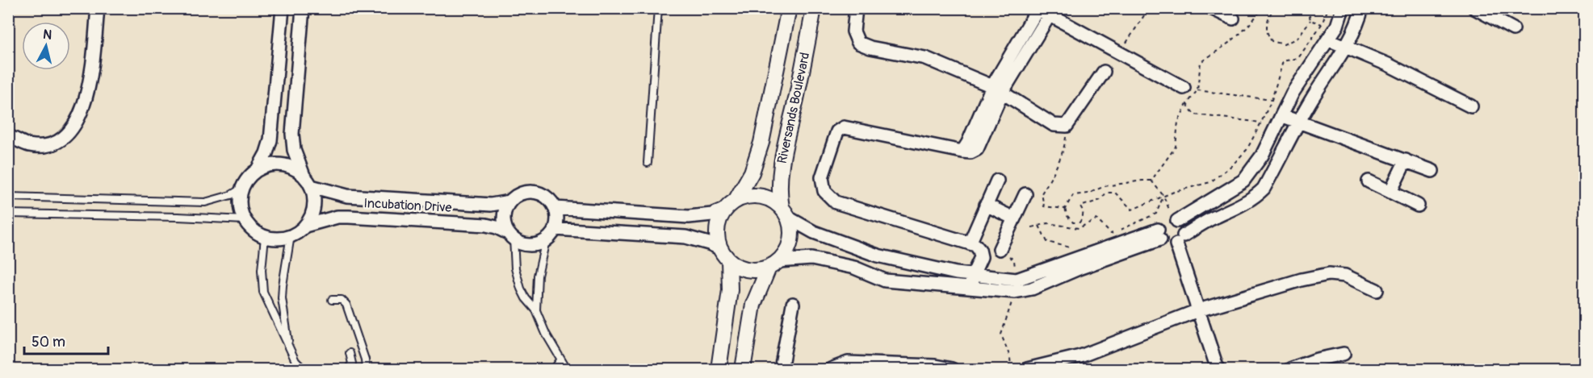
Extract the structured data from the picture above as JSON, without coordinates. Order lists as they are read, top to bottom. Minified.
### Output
{"streets":{"street":["Riversands Boulevard","Incubation Drive"]},"scale_bar":"50 m","north":"top"}
